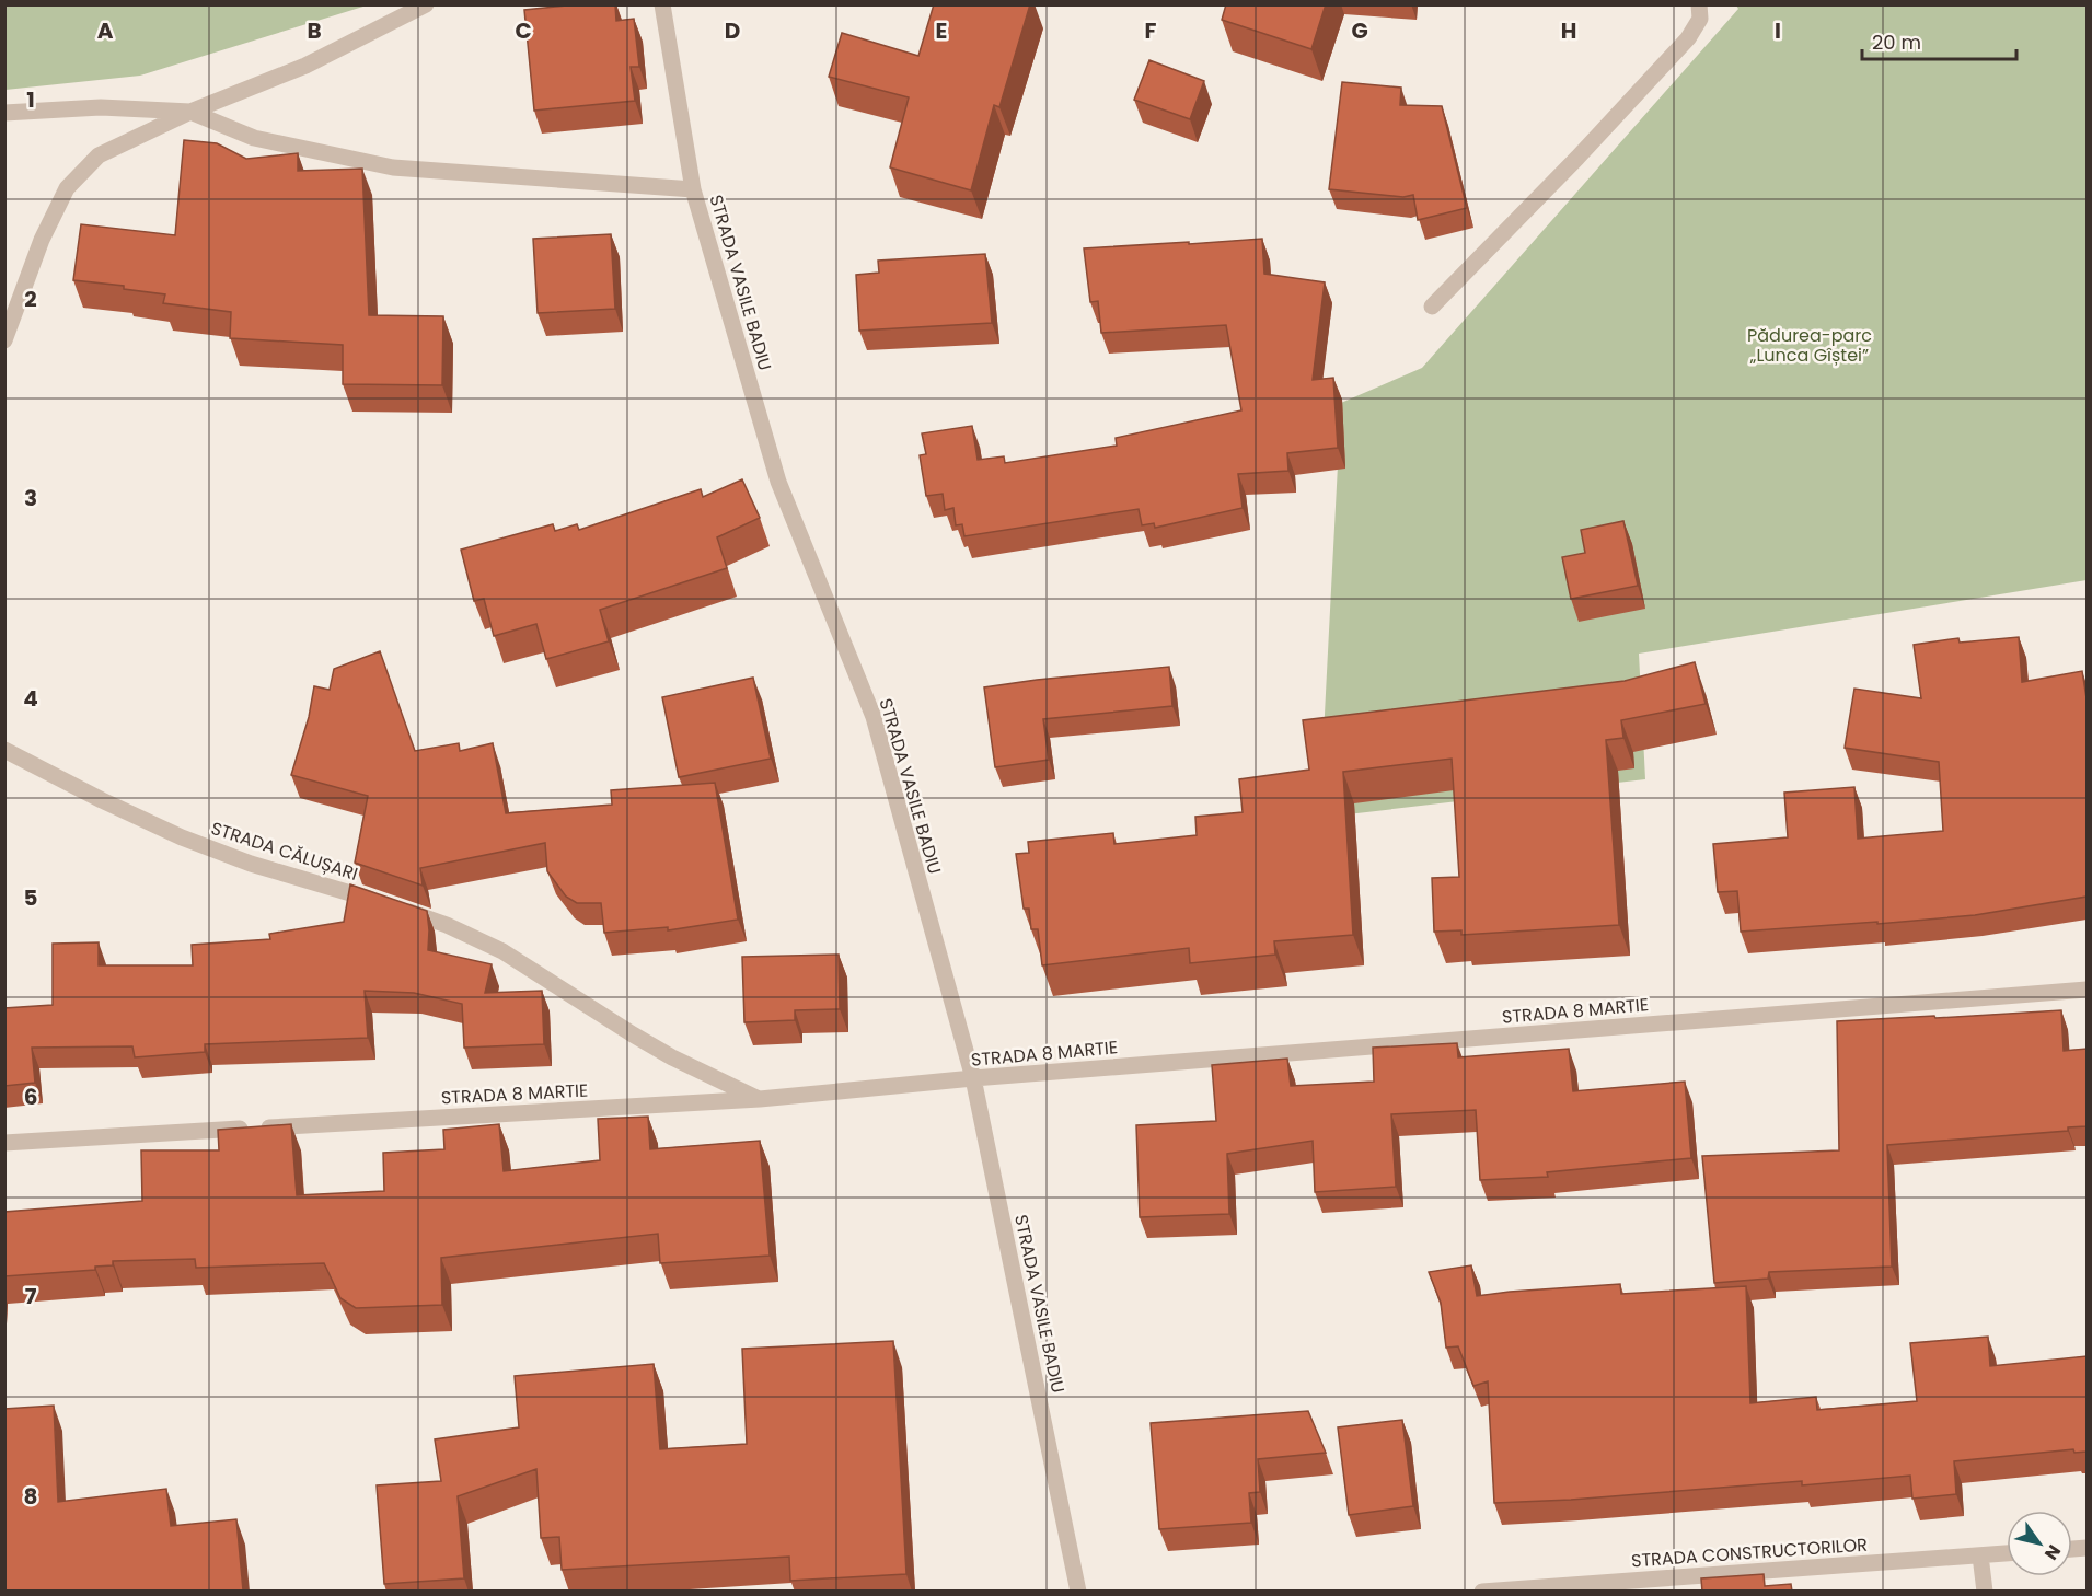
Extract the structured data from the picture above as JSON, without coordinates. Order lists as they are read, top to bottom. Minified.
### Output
{"streets":{"street":["STRADA VASILE BADIU","STRADA CĂLUȘARI","STRADA 8 MARTIE","STRADA CONSTRUCTORILOR"]},"crossings":[["STRADA VASILE BADIU","STRADA 8 MARTIE"],["STRADA CĂLUȘARI","STRADA 8 MARTIE"]],"parks":["Pădurea-parc „Lunca Gîștei”"],"scale_bar":"20 m","north":"bottom right","grid":{"columns":["A","B","C","D","E","F","G","H","I"],"rows":["1","2","3","4","5","6","7","8"]}}
